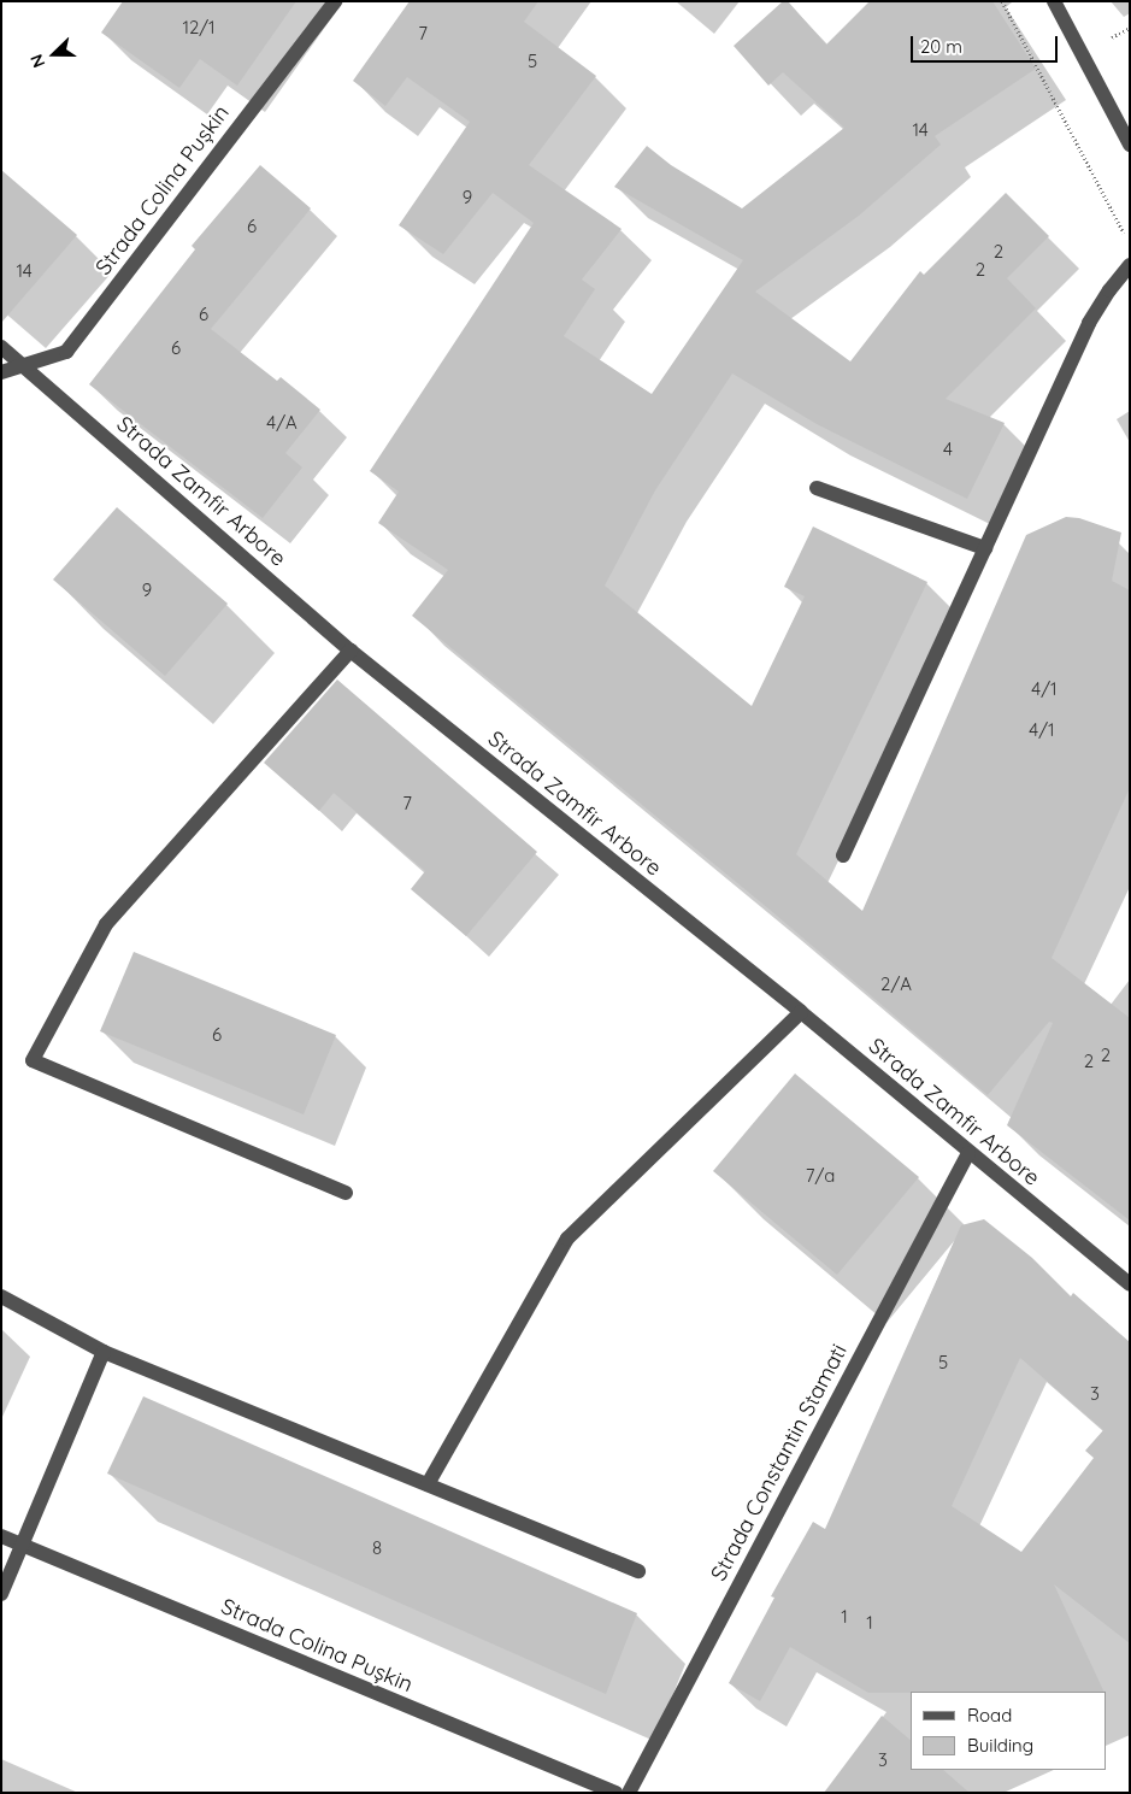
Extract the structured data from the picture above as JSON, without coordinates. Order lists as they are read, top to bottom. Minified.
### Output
{"streets":{"street":["Strada Colina Pușkin","Strada Zamfir Arbore","Strada Constantin Stamati"]},"crossings":[["Strada Colina Pușkin","Strada Zamfir Arbore"],["Strada Zamfir Arbore","Strada Constantin Stamati"]],"house_numbers":["12/1","7","5","14","9","6","2","2","14","6","6","4/A","4","9","4/1","4/1","7","2/A","6","2","2","7/a","5","3","8","1","1","3"],"legend":["Road","Building"],"scale_bar":"20 m","north":"left"}
